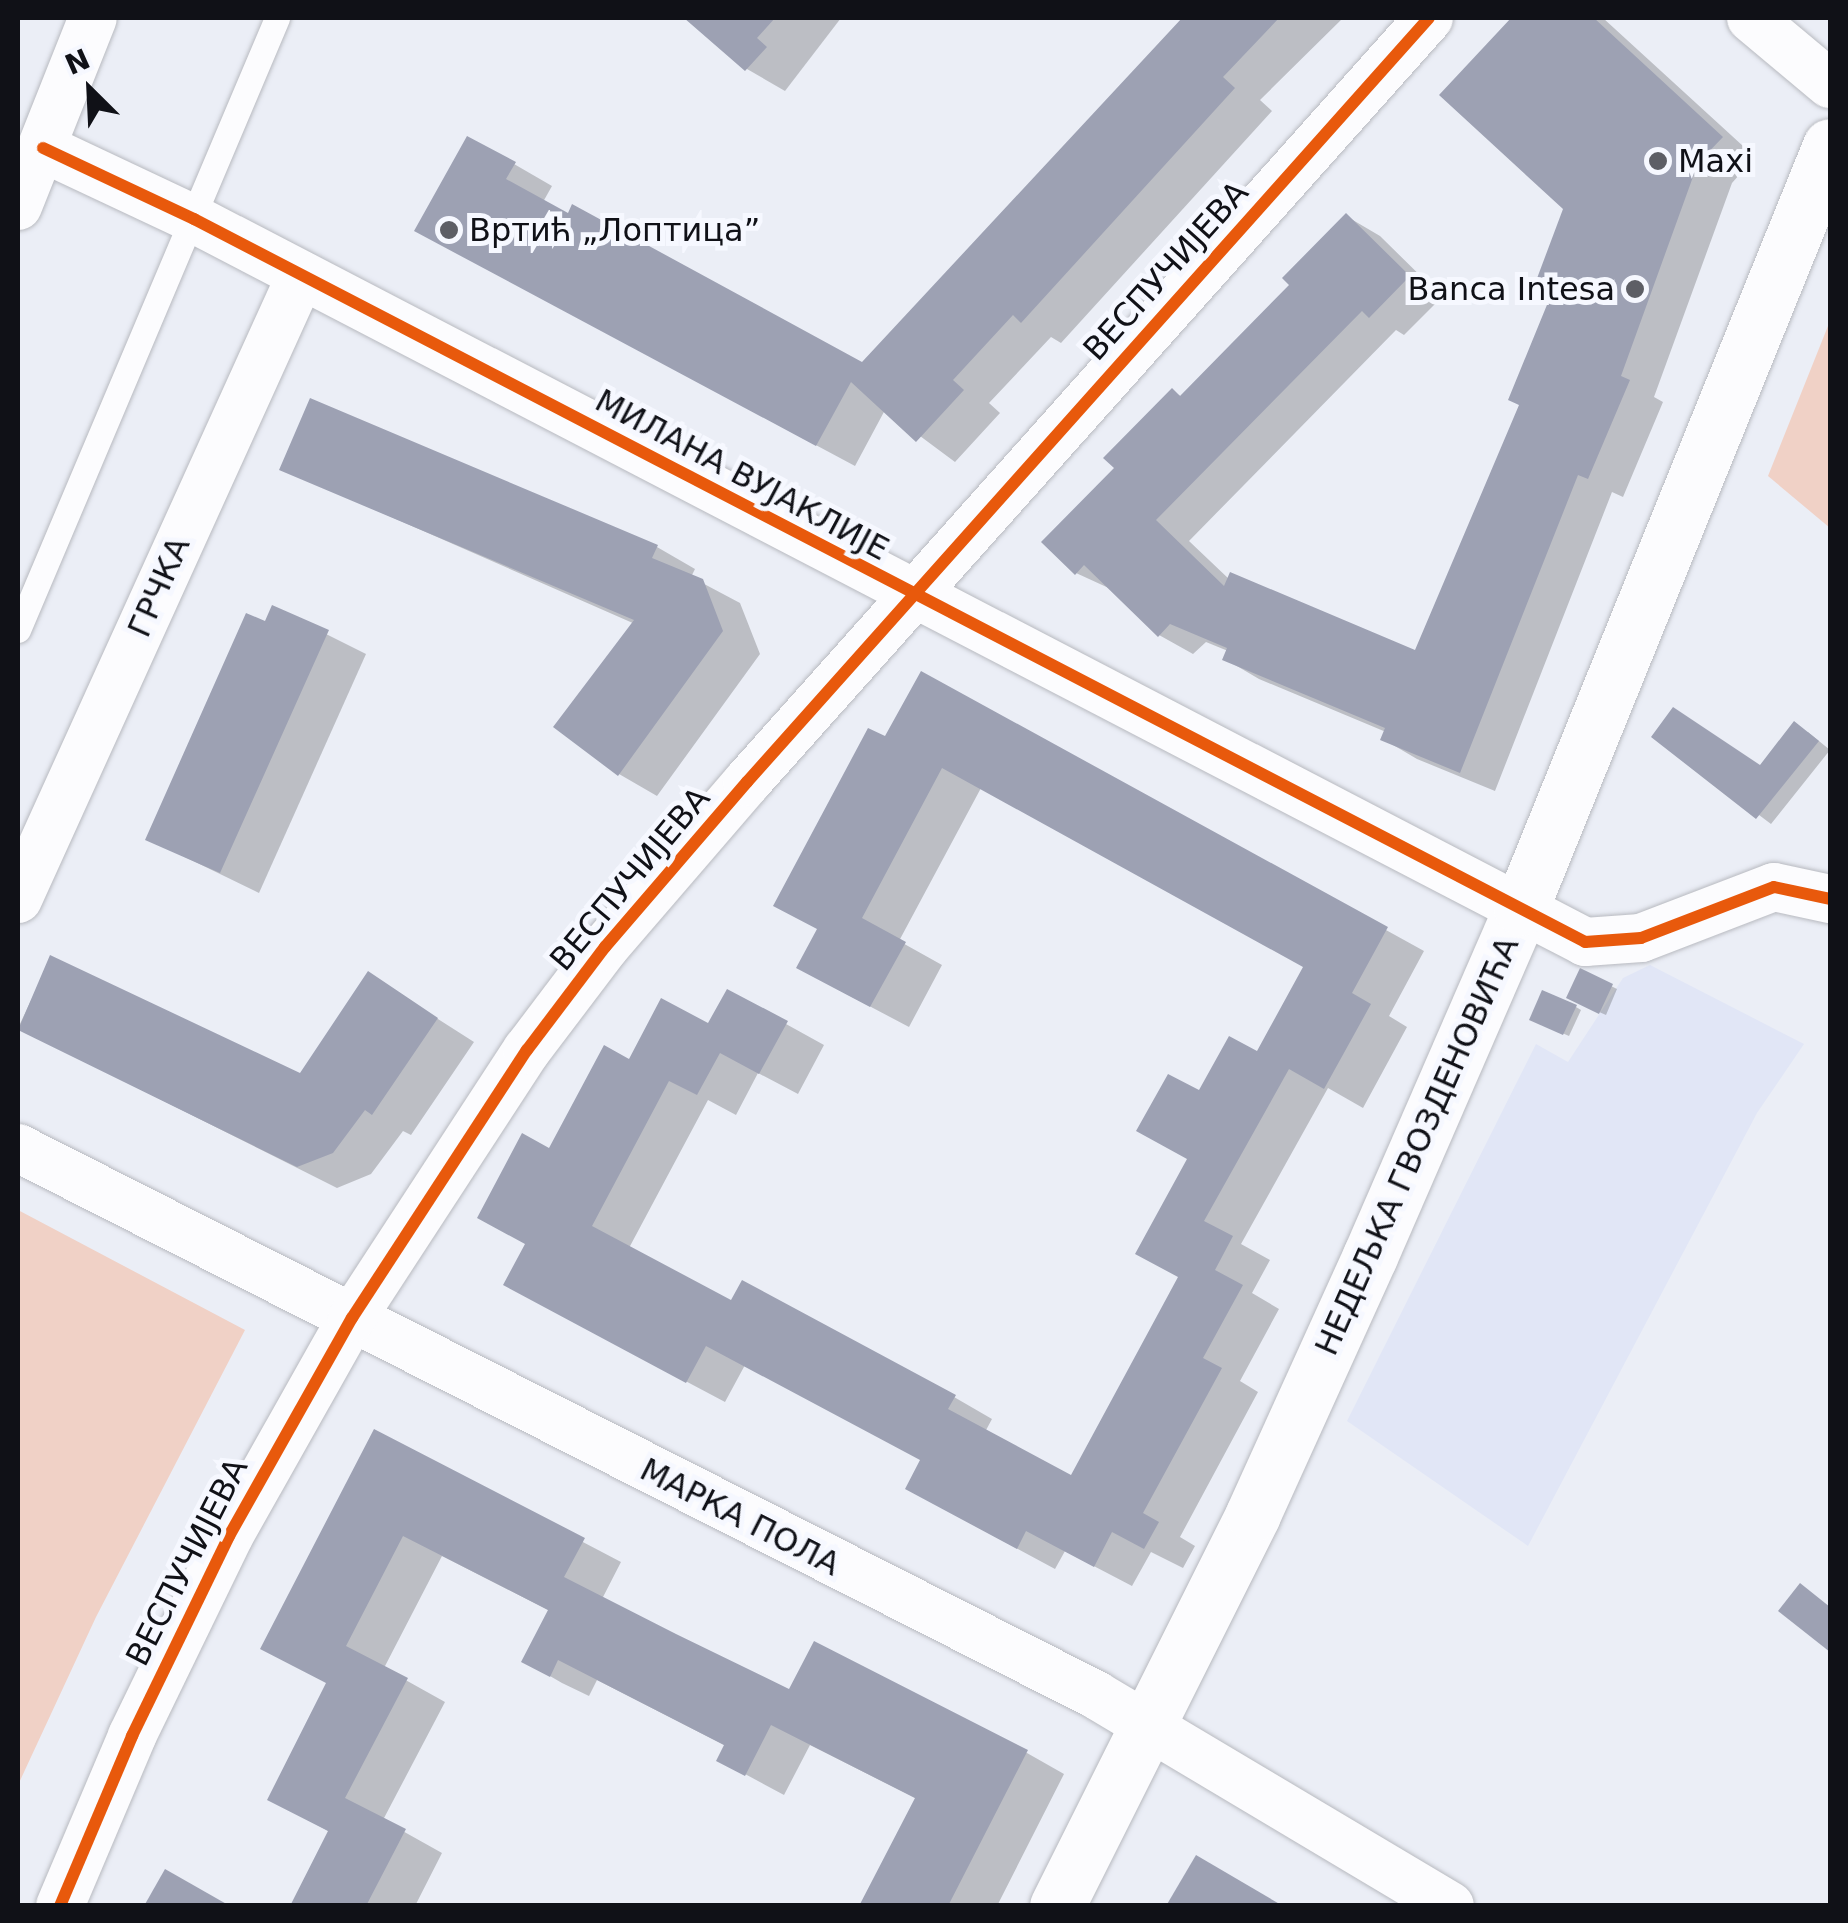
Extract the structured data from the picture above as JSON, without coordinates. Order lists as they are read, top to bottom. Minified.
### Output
{"streets":{"main road":["НЕДЕЉКА ГВОЗДЕНОВИЋА"],"street":["ВЕСПУЧИЈЕВА","МИЛАНА ВУЈАКЛИЈЕ","ГРЧКА","МАРКА ПОЛА"]},"crossings":[["ВЕСПУЧИЈЕВА","МИЛАНА ВУЈАКЛИЈЕ"],["ВЕСПУЧИЈЕВА","МАРКА ПОЛА"],["МИЛАНА ВУЈАКЛИЈЕ","ГРЧКА"],["МИЛАНА ВУЈАКЛИЈЕ","НЕДЕЉКА ГВОЗДЕНОВИЋА"],["НЕДЕЉКА ГВОЗДЕНОВИЋА","МАРКА ПОЛА"]],"places":["Maxi","Вртић „Лоптица”","Banca Intesa"],"north":"top left"}
